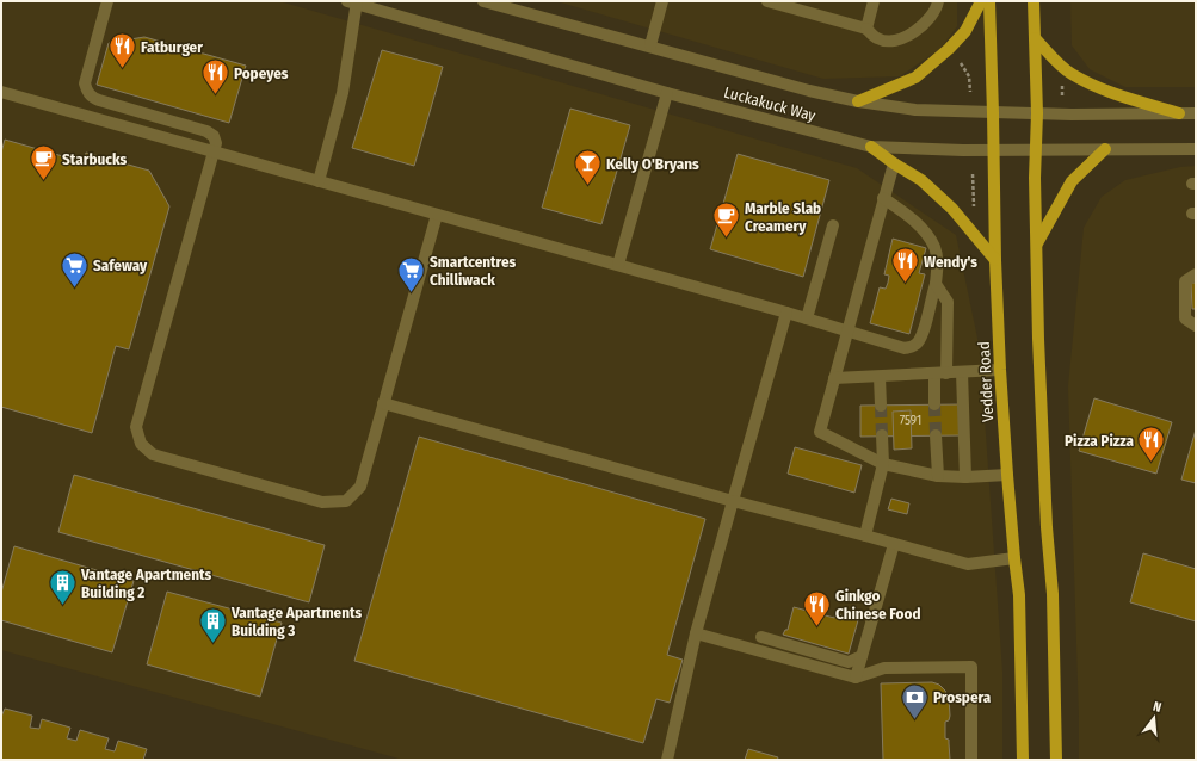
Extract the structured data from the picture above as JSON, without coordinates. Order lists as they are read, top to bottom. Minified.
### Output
{"streets":{"main road":["Vedder Road"],"street":["Luckakuck Way"]},"crossings":[["Luckakuck Way","Vedder Road"]],"places":{"restaurant":["Fatburger","Popeyes","Wendy's","Pizza Pizza","Ginkgo Chinese Food"],"cafe":["Starbucks","Marble Slab Creamery"],"bar":["Kelly O'Bryans"],"supermarket":["Safeway","Smartcentres Chilliwack"],"building":["Vantage Apartments Building 2","Vantage Apartments Building 3"],"bank":["Prospera"]},"house_numbers":["7591"],"north":"top"}
